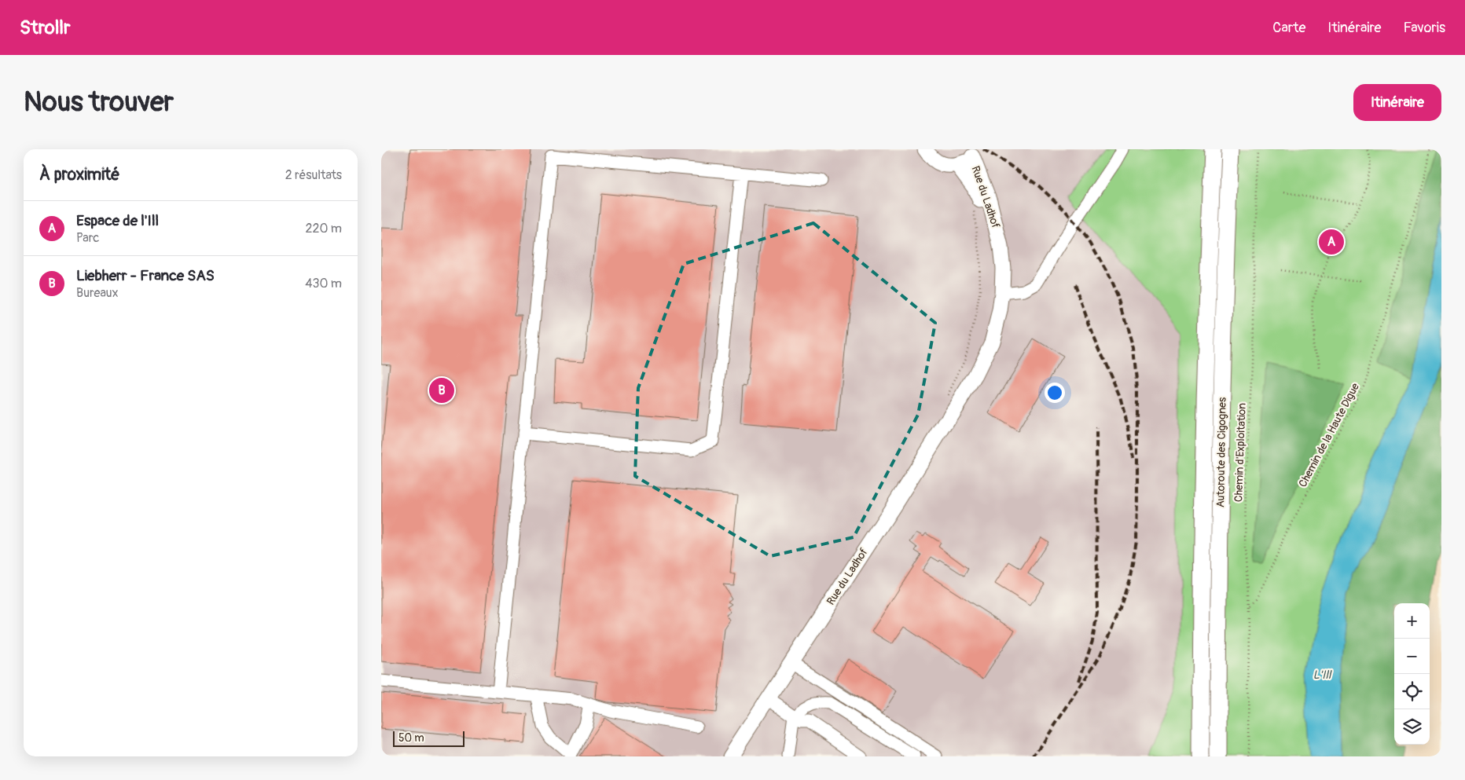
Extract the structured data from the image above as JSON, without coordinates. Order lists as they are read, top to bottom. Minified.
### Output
{"streets":{"highway":["Autoroute des Cigognes"],"main road":["Rue du Ladhof"],"path":["Chemin de la Haute Digue","Chemin d'Exploitation"]},"crossings":[["Chemin de la Haute Digue","Chemin d'Exploitation"]],"water":["L'Ill"],"scale_bar":"50 m","page":{"header":"Strollr","nav":["Carte","Itinéraire","Favoris"],"buttons":"Itinéraire","title":"Nous trouver","heading":["À proximité","2 résultats"],"list":[{"mark":"A","name":"Espace de l'Ill","note":"Parc","value":"220 m"},{"mark":"B","name":"Liebherr - France SAS","note":"Bureaux","value":"430 m"}],"pins":["A","B"],"map_buttons":["+","−"],"scale":"50 m"}}
